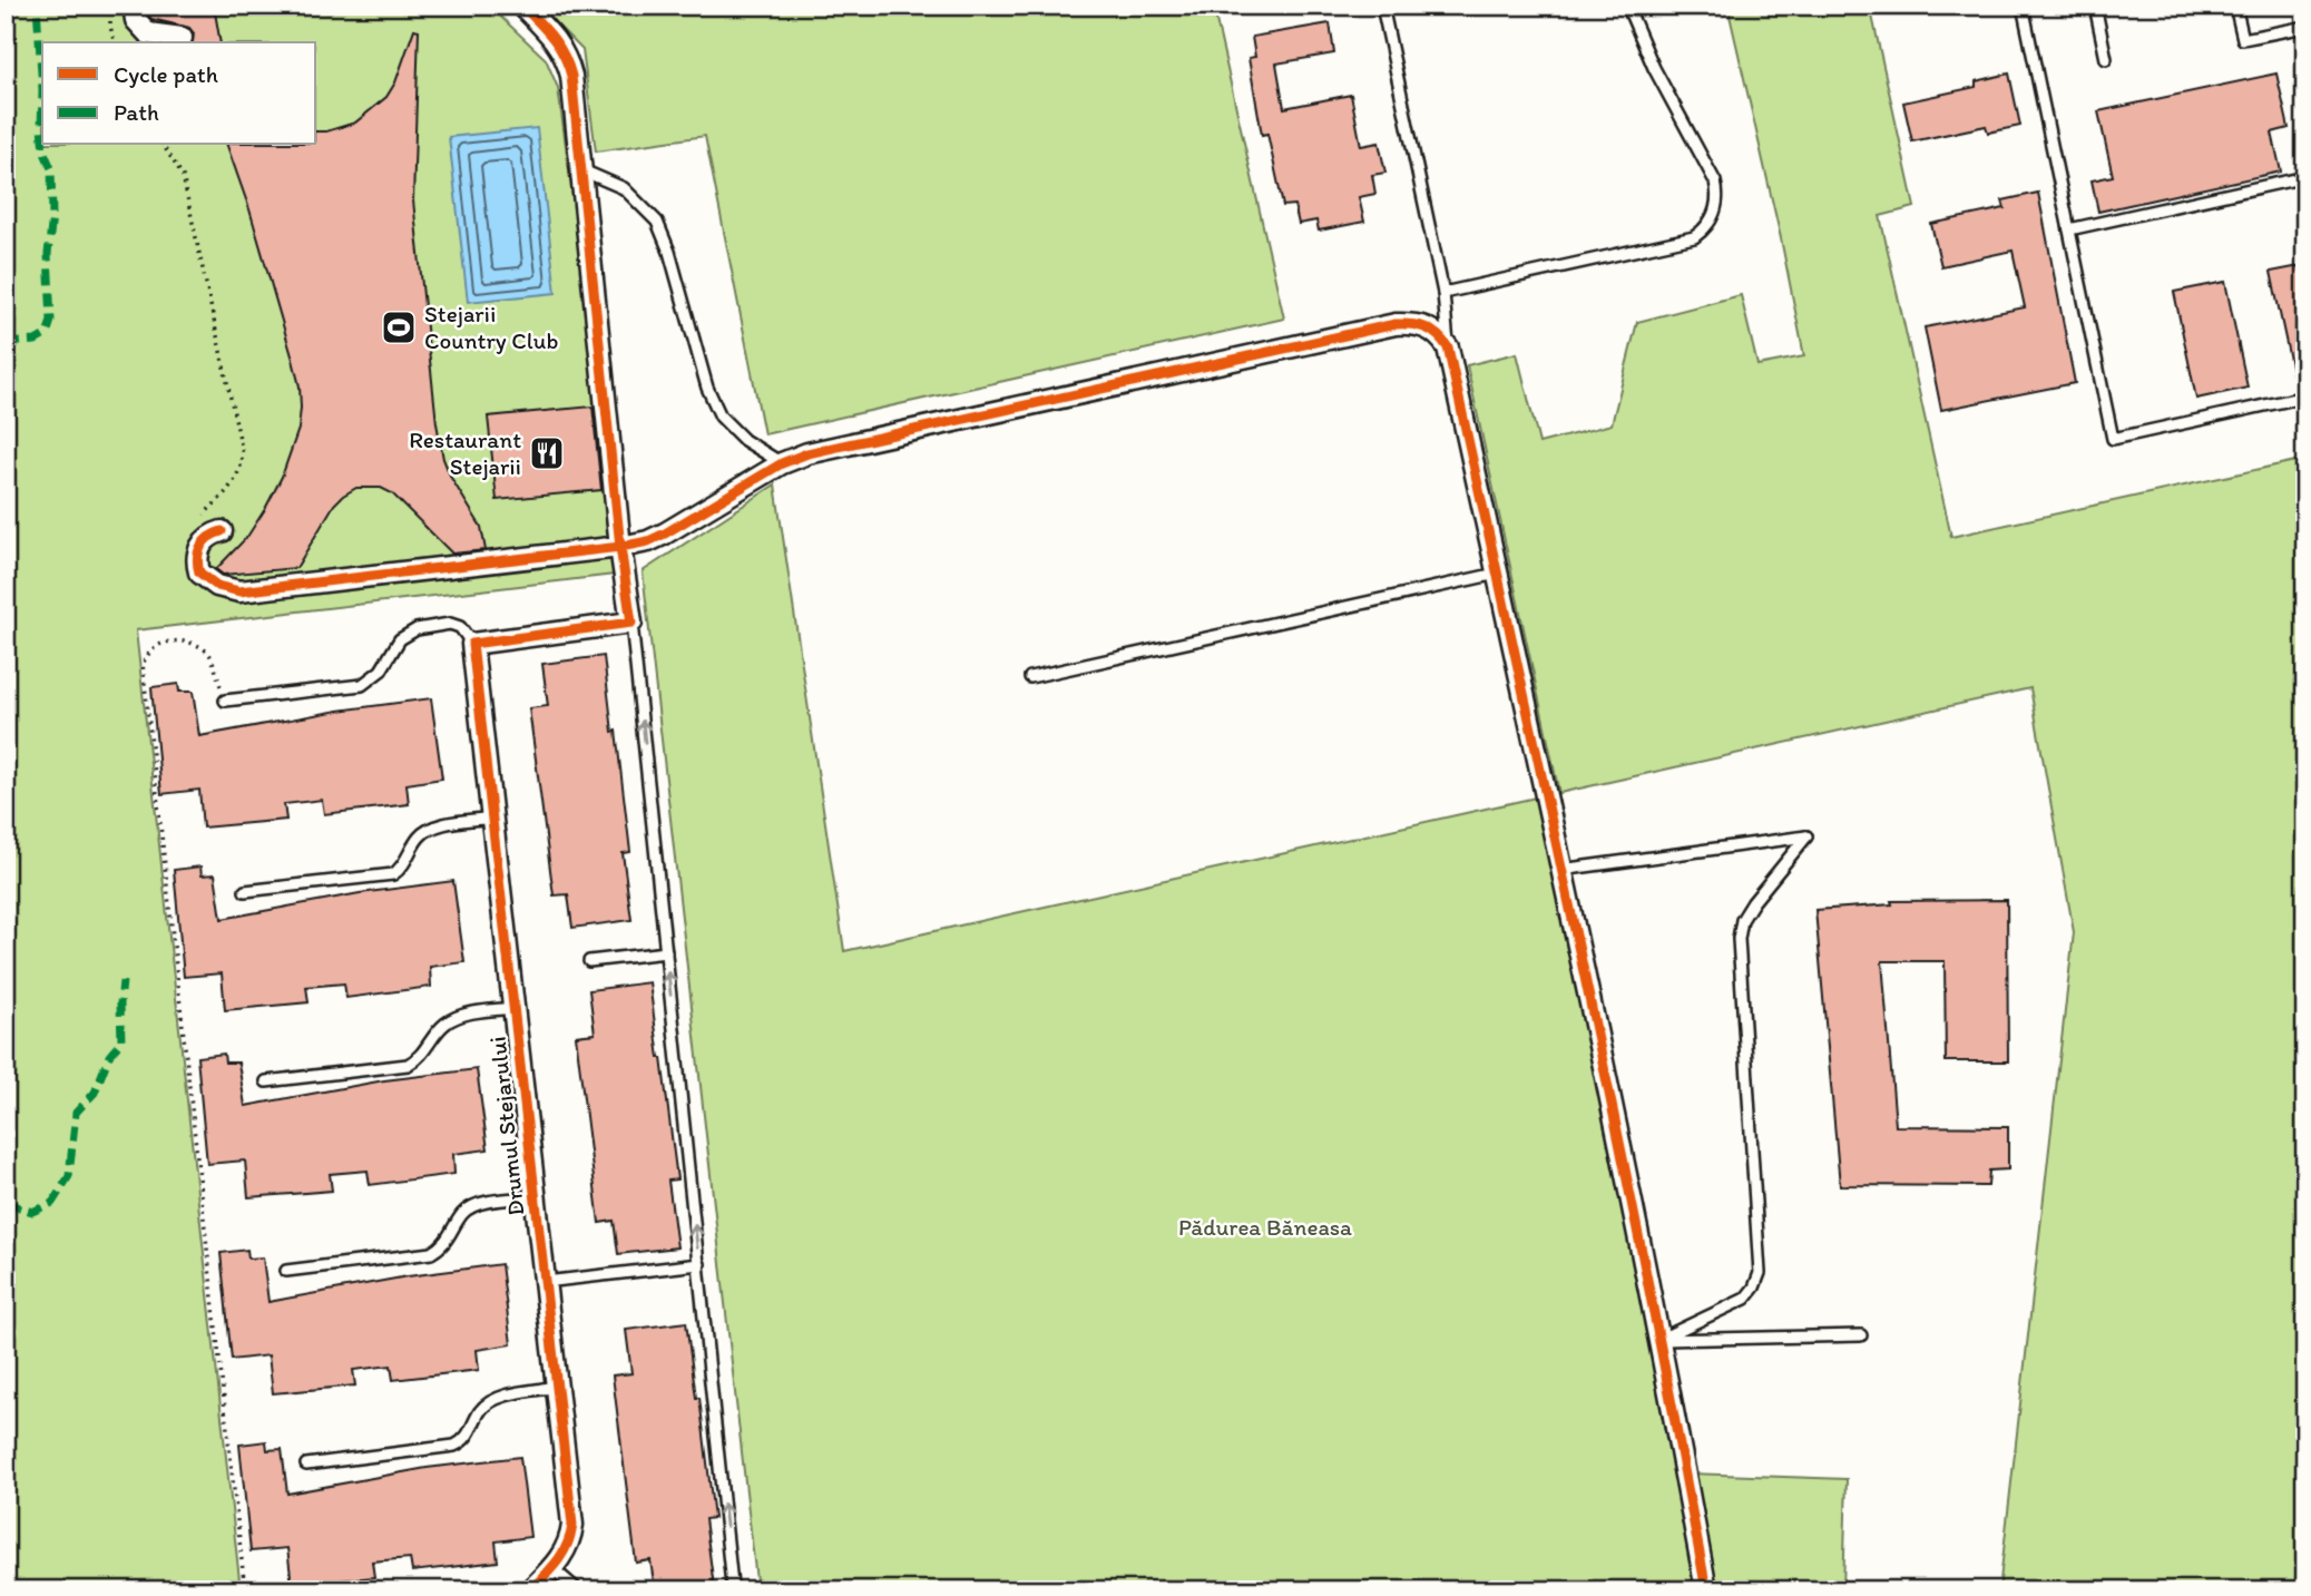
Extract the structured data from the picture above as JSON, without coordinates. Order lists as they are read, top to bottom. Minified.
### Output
{"streets":{"street":["Drumul Stejarului"]},"parks":["Pădurea Băneasa"],"places":{"sports":["Stejarii Country Club"],"restaurant":["Restaurant Stejarii"]},"legend":["Cycle path","Path"]}
